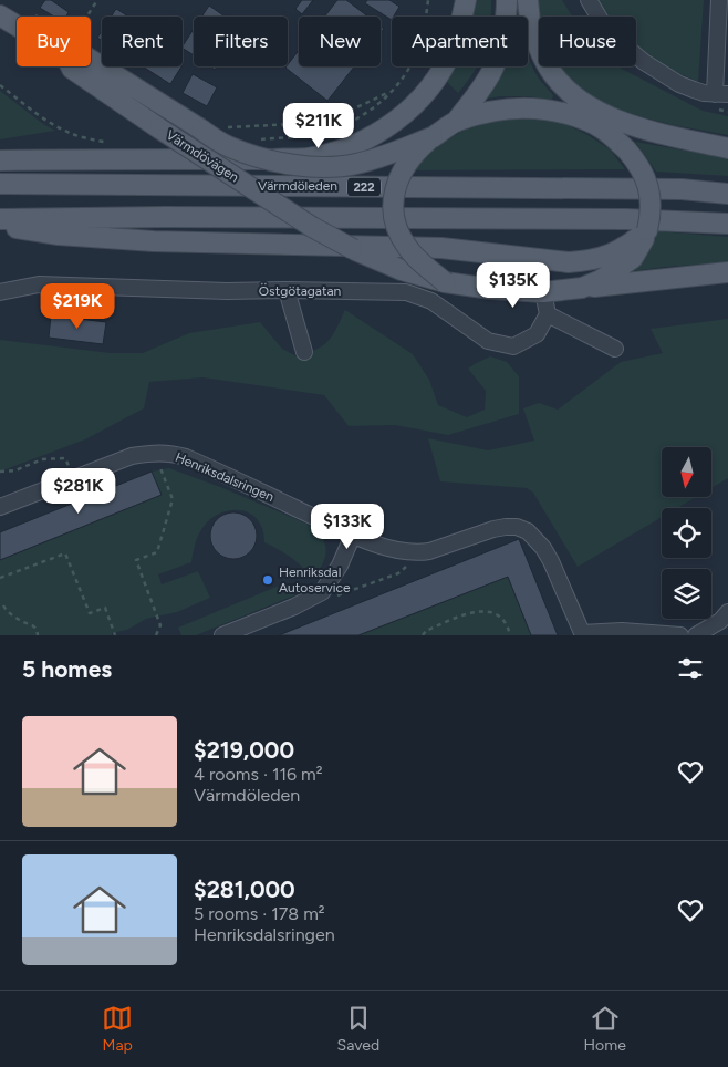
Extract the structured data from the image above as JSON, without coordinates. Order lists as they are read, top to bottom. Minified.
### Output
{"streets":{"main road":["Värmdövägen","Värmdöleden","222"],"street":["Östgötagatan","Henriksdalsringen"]},"places":["Henriksdal Autoservice"],"north":"bottom","page":{"chip":["Buy","Rent","Filters","New","Apartment","House"],"price":["$211K","$135K","$219K","$281K","$133K"],"heading":"5 homes","list":[{"name":"$219,000","note":"4 rooms · 116 m² · Värmdöleden"},{"name":"$281,000","note":"5 rooms · 178 m² · Henriksdalsringen"}],"tabs":["Map","Saved","Home"]}}
